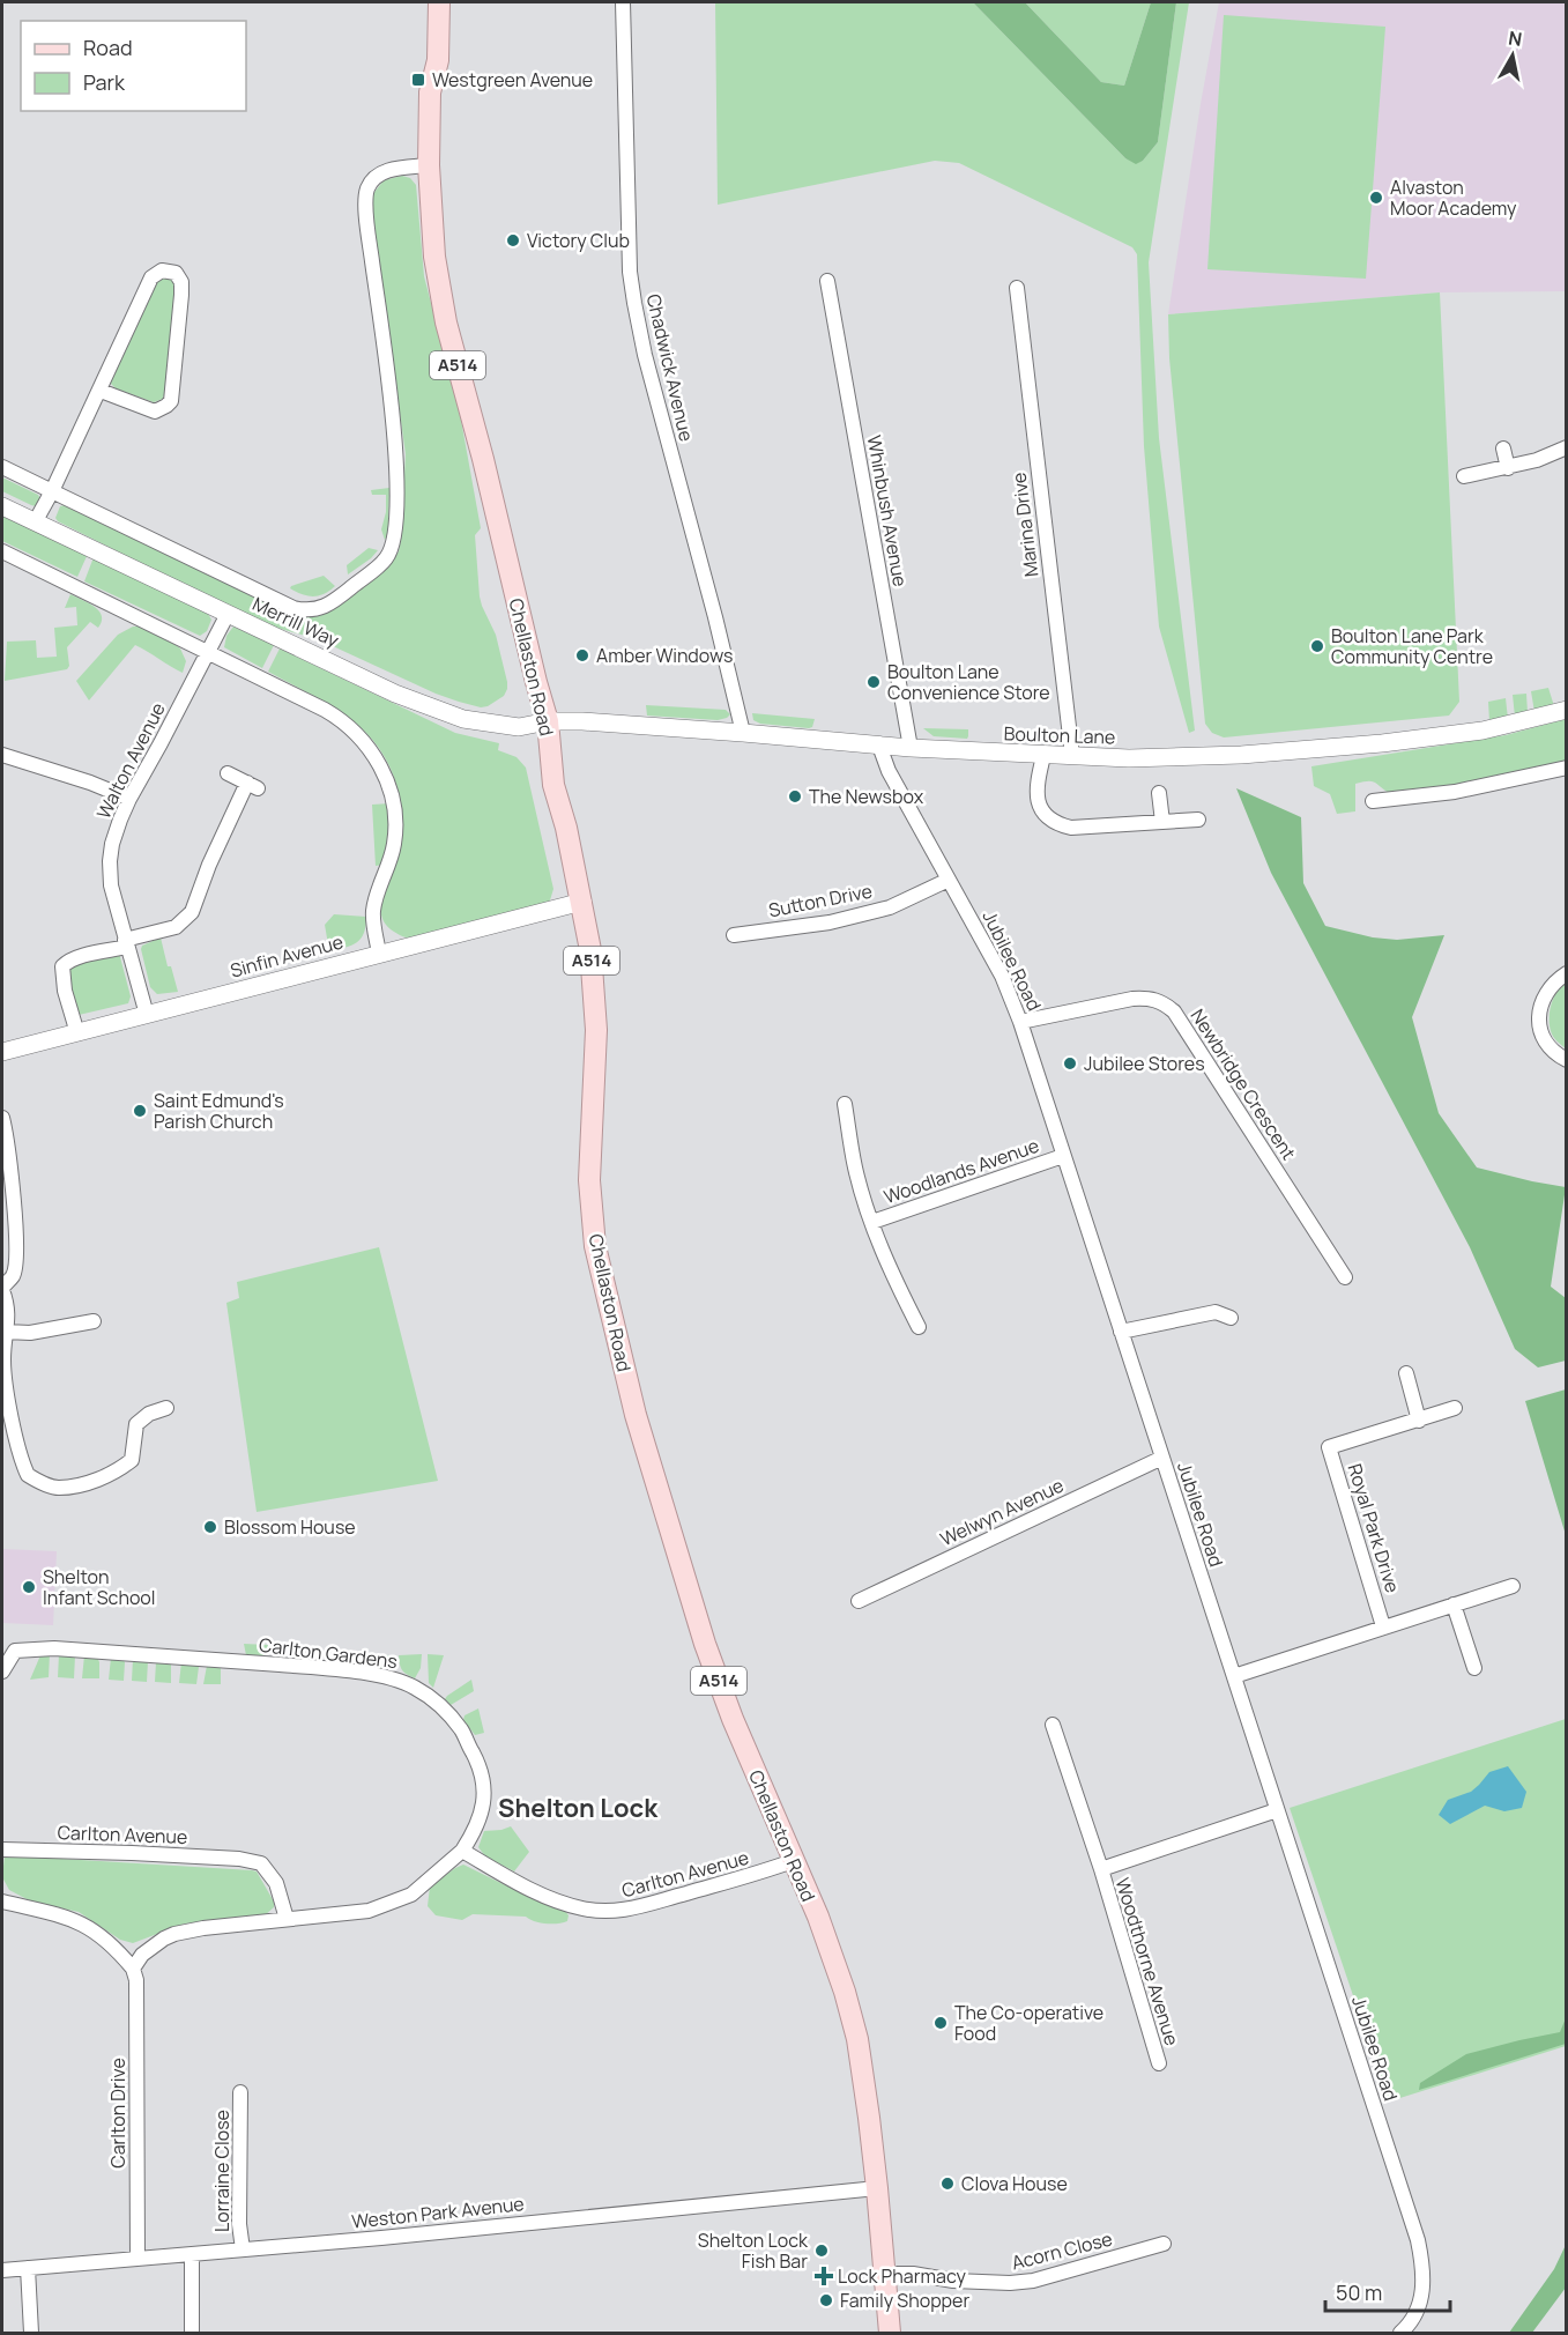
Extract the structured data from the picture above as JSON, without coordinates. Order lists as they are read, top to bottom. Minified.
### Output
{"streets":{"main road":["A514","Chellaston Road"],"street":["Chadwick Avenue","Whinbush Avenue","Marina Drive","Merrill Way","Boulton Lane","Walton Avenue","Sutton Drive","Sinfin Avenue","Jubilee Road","Newbridge Crescent","Woodlands Avenue","Welwyn Avenue","Royal Park Drive","Carlton Gardens","Carlton Avenue","Woodthorne Avenue","Carlton Drive","Lorraine Close","Weston Park Avenue","Acorn Close"]},"crossings":[["Chadwick Avenue","Boulton Lane"],["Whinbush Avenue","Boulton Lane"],["Marina Drive","Boulton Lane"],["Merrill Way","Chellaston Road"],["Merrill Way","Boulton Lane"],["Merrill Way","Walton Avenue"],["Chellaston Road","Boulton Lane"],["Chellaston Road","Sinfin Avenue"],["Chellaston Road","Carlton Avenue"],["Chellaston Road","Weston Park Avenue"],["Chellaston Road","Acorn Close"],["Boulton Lane","Jubilee Road"],["Walton Avenue","Sinfin Avenue"],["Sutton Drive","Jubilee Road"],["Jubilee Road","Newbridge Crescent"],["Jubilee Road","Woodlands Avenue"],["Jubilee Road","Welwyn Avenue"],["Jubilee Road","Woodthorne Avenue"],["Carlton Gardens","Carlton Avenue"],["Carlton Drive","Weston Park Avenue"],["Lorraine Close","Weston Park Avenue"]],"districts":["Shelton Lock"],"places":{"transit":["Westgreen Avenue"],"other":["Alvaston Moor Academy","Victory Club","Boulton Lane Park Community Centre","Amber Windows","Boulton Lane Convenience Store","The Newsbox","Jubilee Stores","Saint Edmund's Parish Church","Blossom House","Shelton Infant School","The Co-operative Food","Clova House","Shelton Lock Fish Bar","Family Shopper"],"health":["Lock Pharmacy"]},"legend":["Road","Park"],"scale_bar":"50 m","north":"top"}
